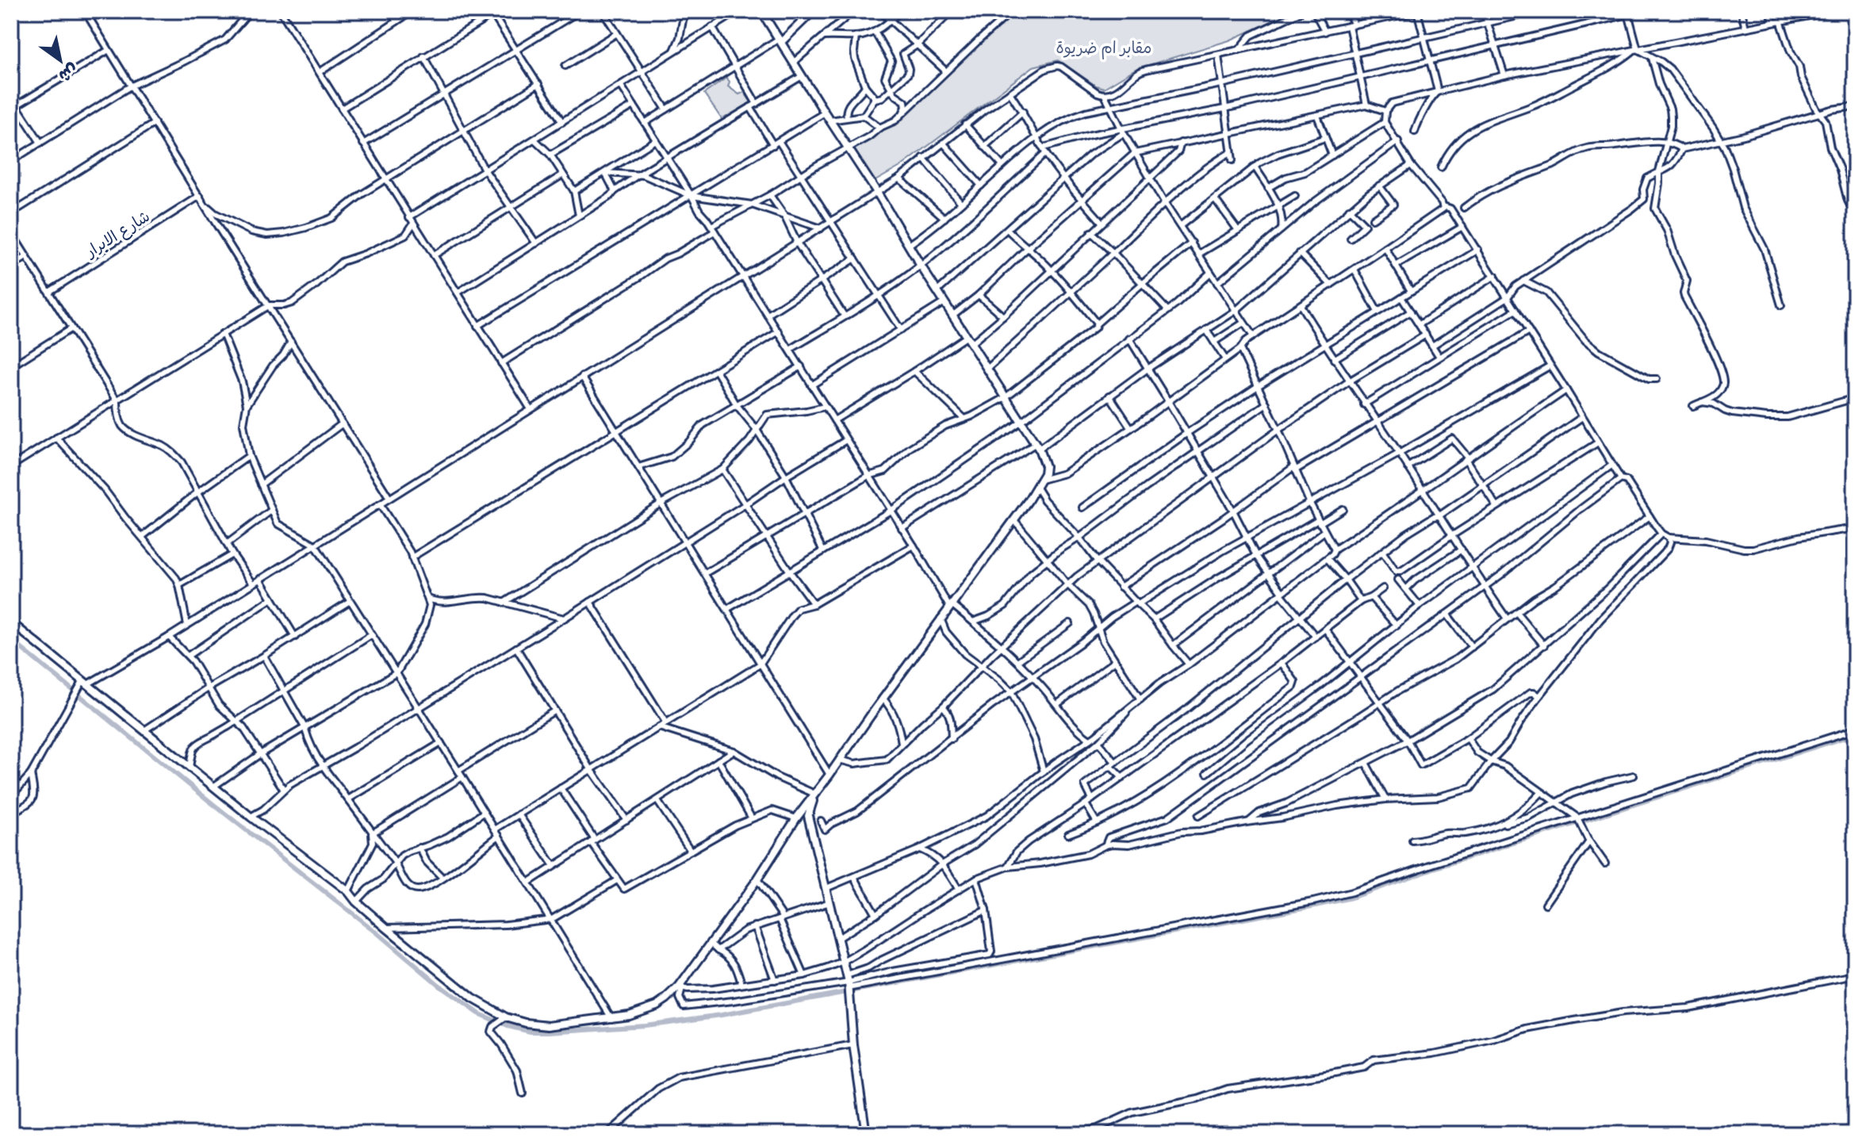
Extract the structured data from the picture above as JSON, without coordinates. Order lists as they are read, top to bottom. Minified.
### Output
{"streets":{"street":["شارع الابرار"]},"parks":["مقابر ام ضريوة"],"north":"bottom right"}
